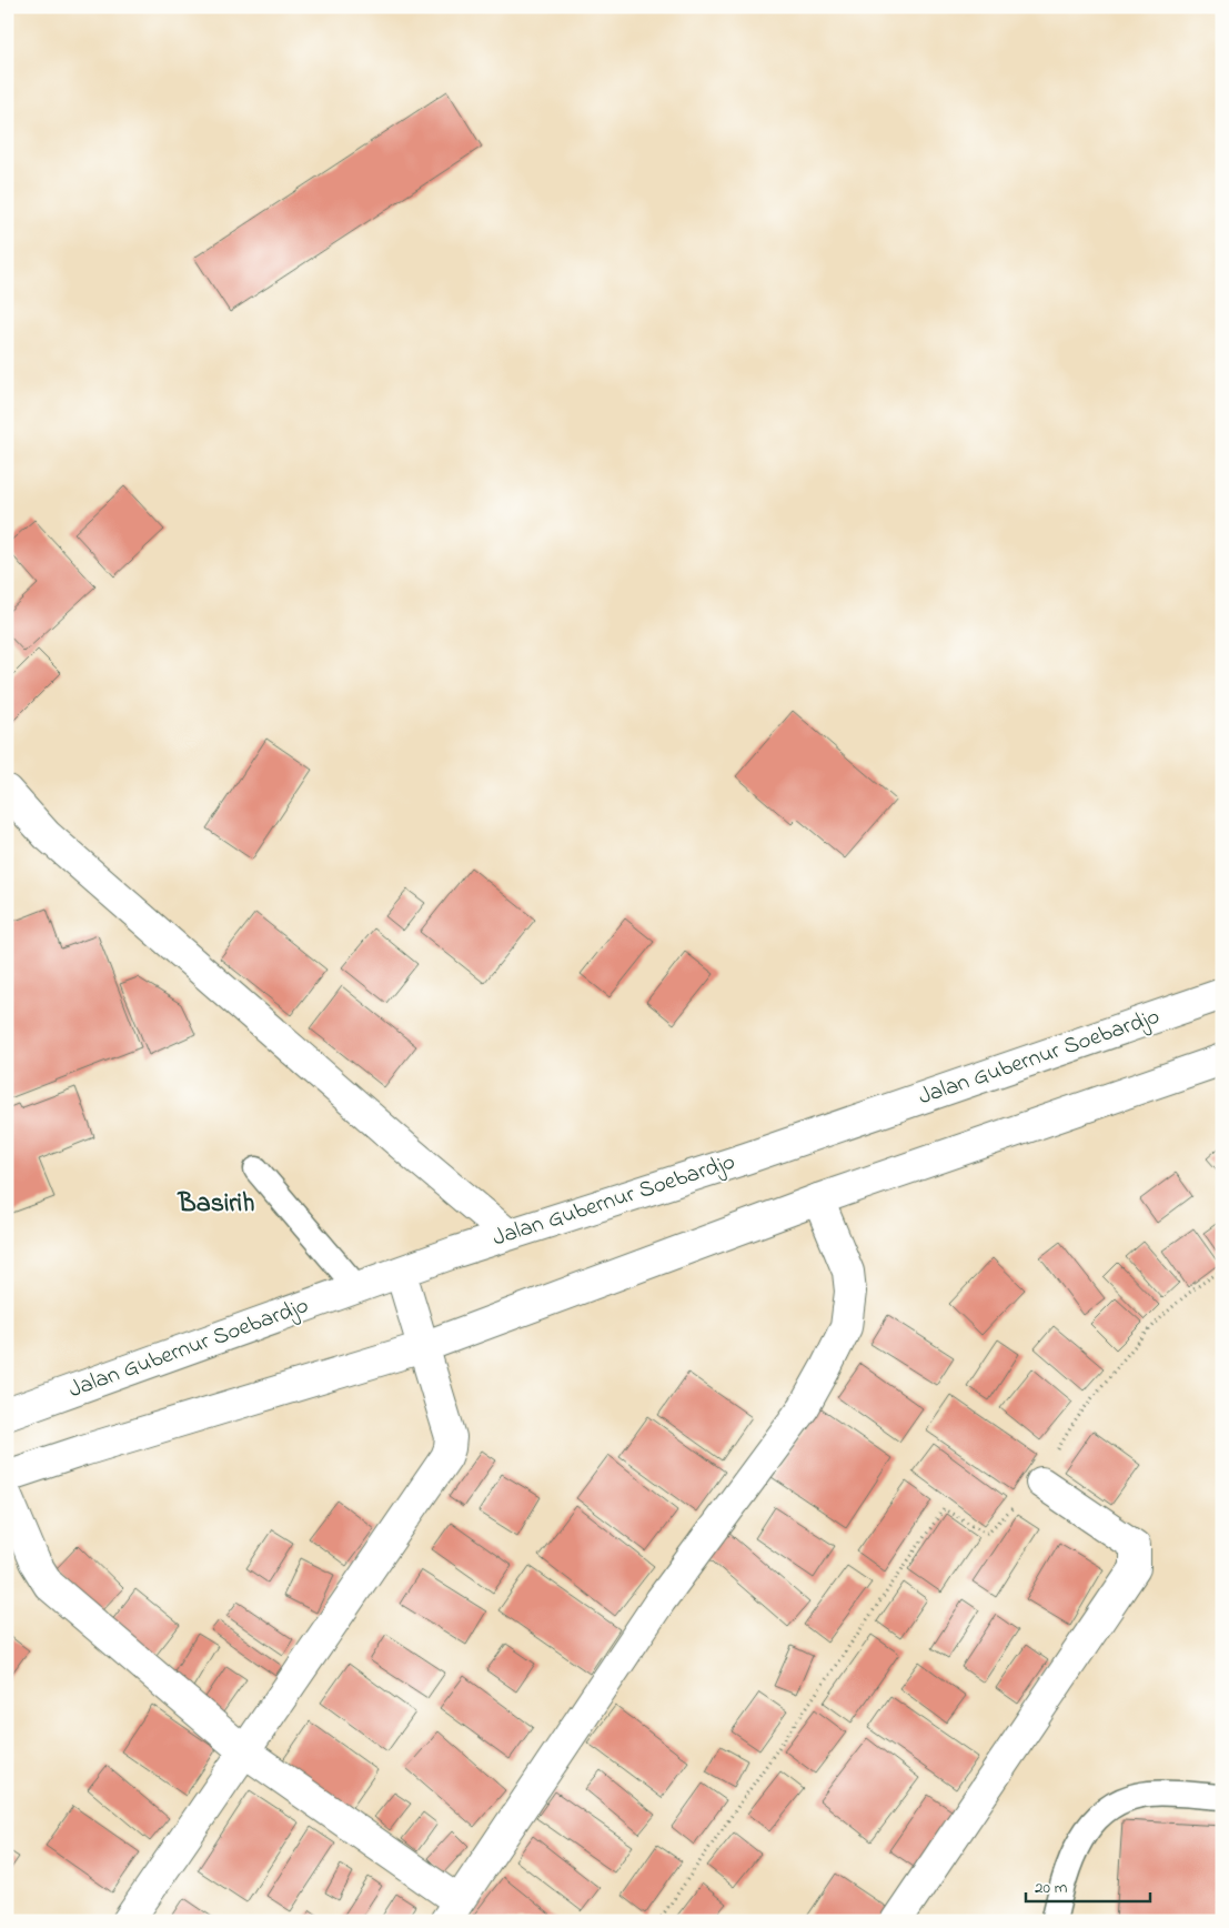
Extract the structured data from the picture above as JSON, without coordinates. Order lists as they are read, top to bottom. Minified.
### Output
{"streets":{"main road":["Jalan Gubernur Soebardjo"]},"districts":["Basirih"],"scale_bar":"20 m"}
